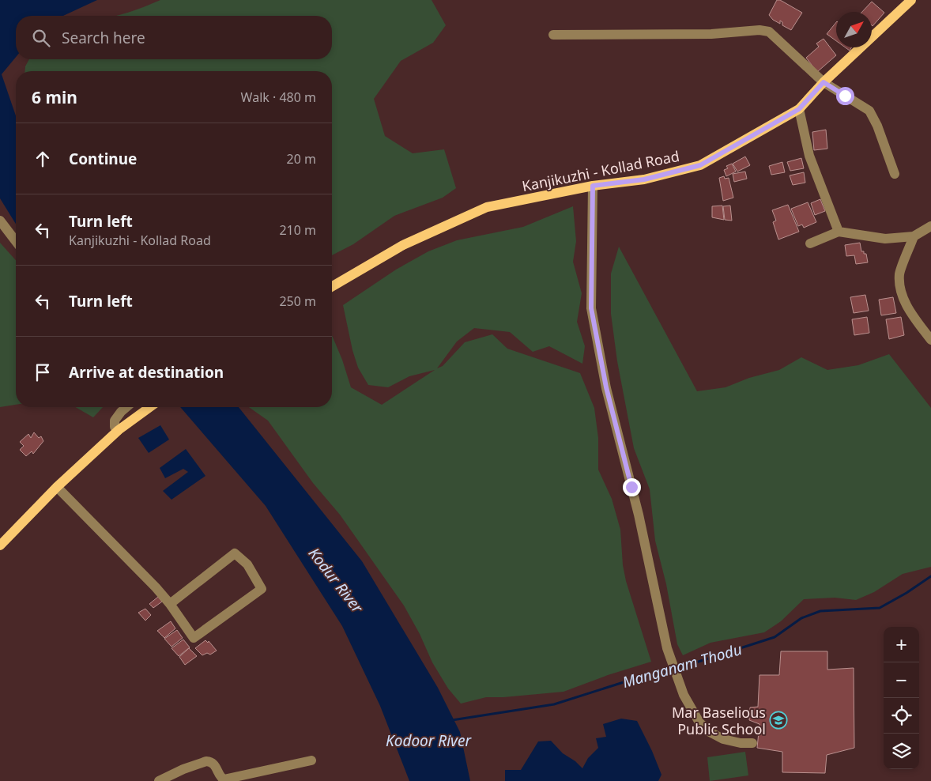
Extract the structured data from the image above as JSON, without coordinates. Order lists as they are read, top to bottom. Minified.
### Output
{"streets":{"main road":["Kanjikuzhi - Kollad Road"]},"water":["Kodur River","Manganam Thodu","Kodoor River"],"places":{"school or university":["Mar Baselious Public School"]},"north":"top right","page":{"search":"Search here","heading":["6 min","Walk · 480 m"],"list":[["Continue","20 m"],["Turn left","Kanjikuzhi - Kollad Road","210 m"],["Turn left","250 m"],"Arrive at destination"],"map_buttons":["+","−"]}}
